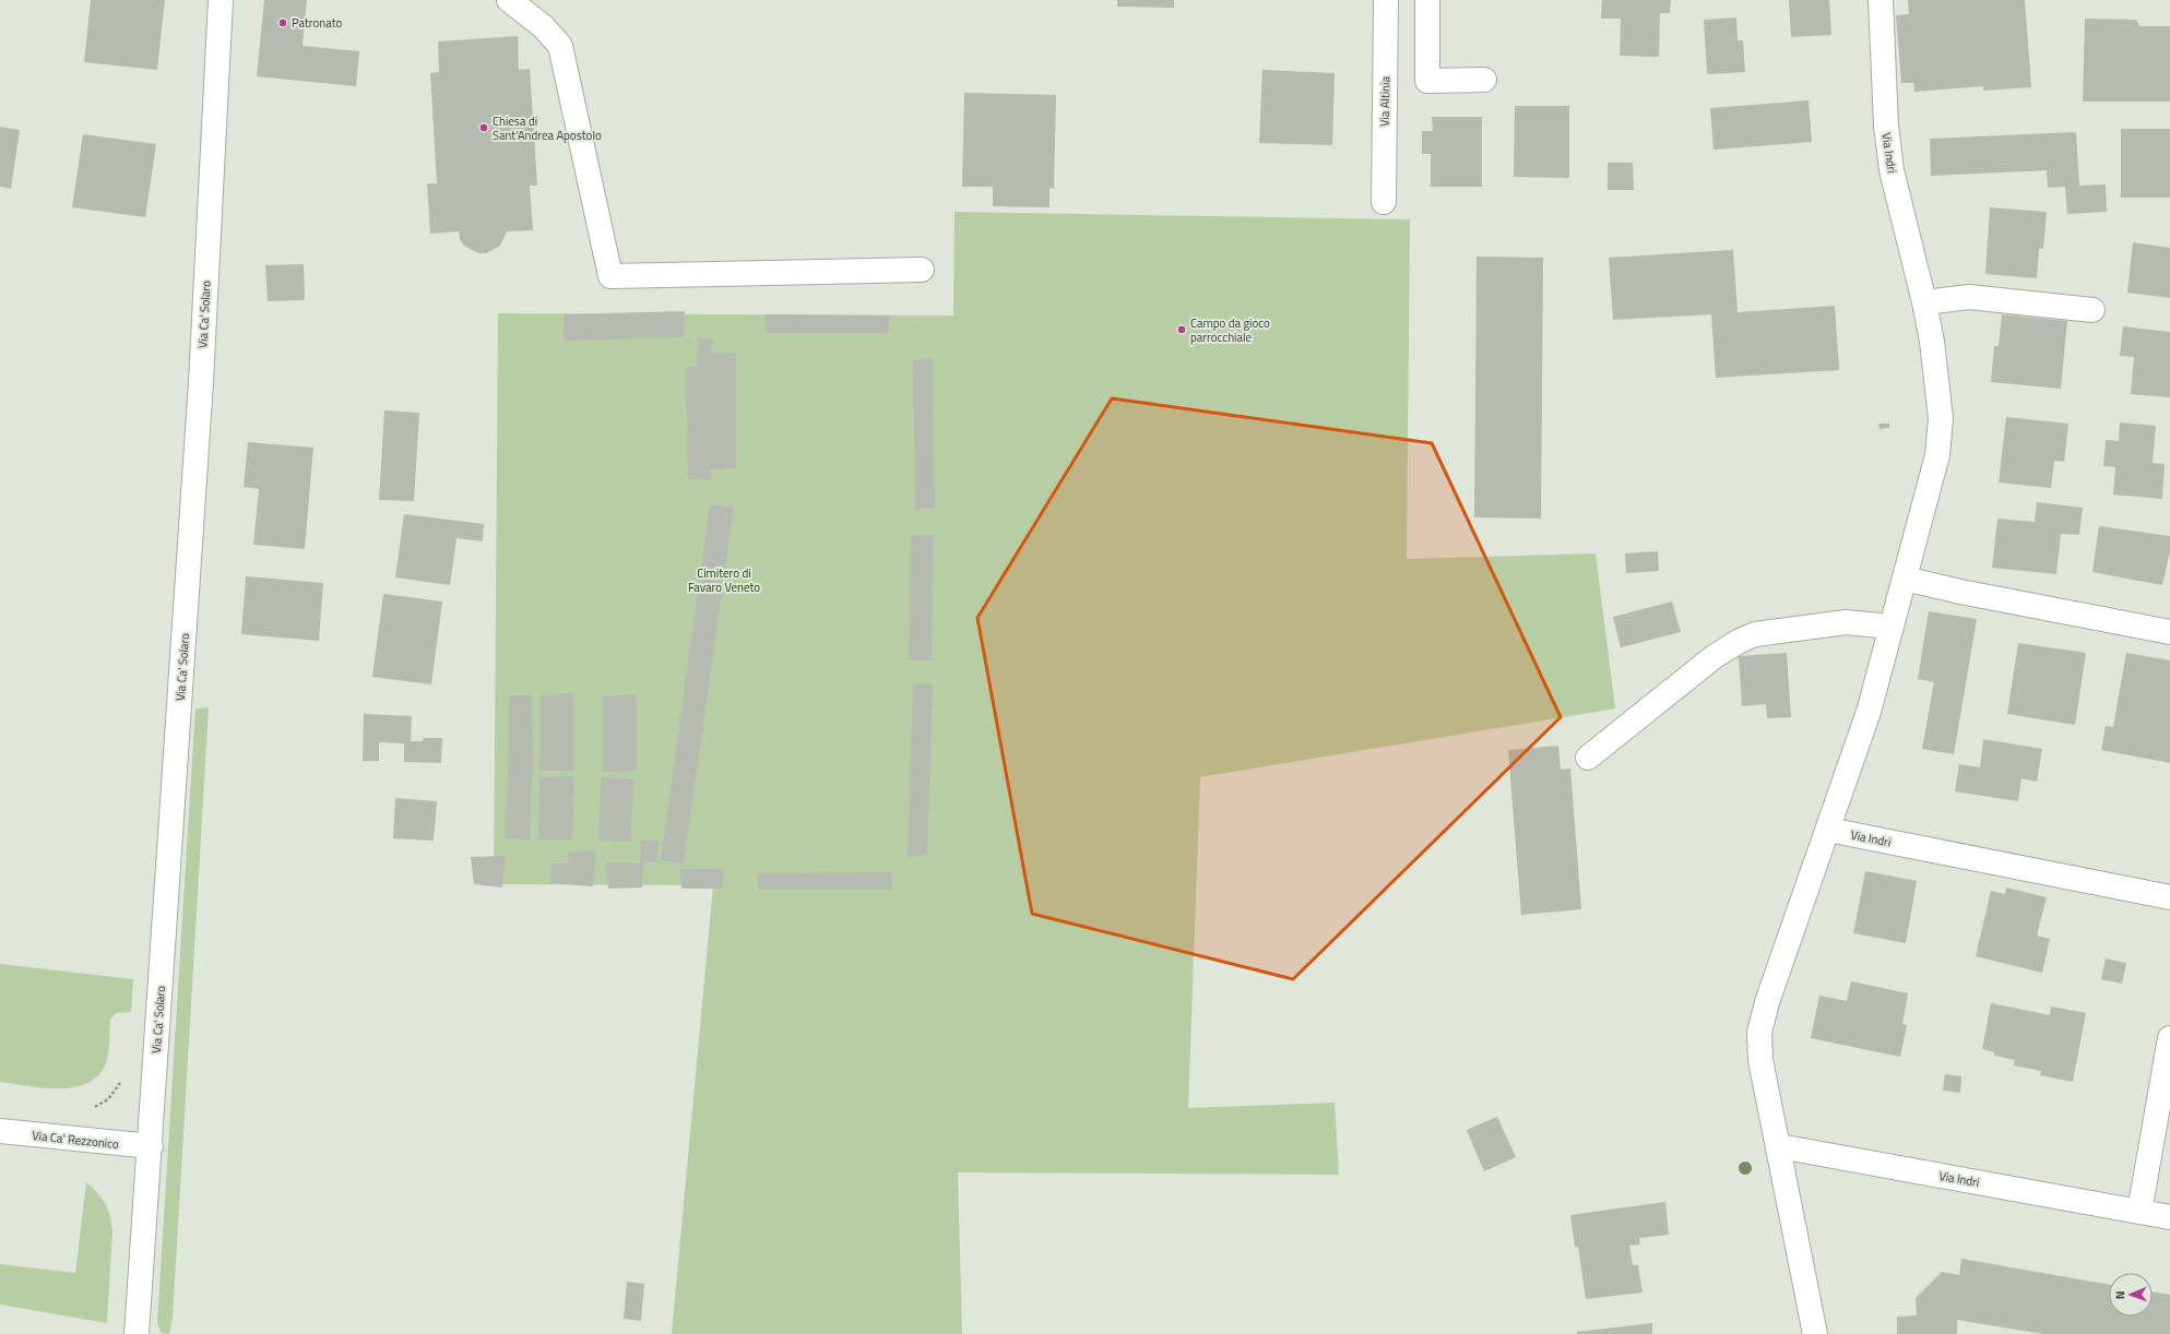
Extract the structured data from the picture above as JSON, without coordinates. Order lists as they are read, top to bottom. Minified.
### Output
{"streets":{"street":["Via Altinia","Via Indri","Via Ca' Solaro","Via Ca' Rezzonico"]},"crossings":[["Via Ca' Solaro","Via Ca' Rezzonico"]],"parks":["Cimitero di Favaro Veneto"],"places":["Patronato","Chiesa di Sant'Andrea Apostolo","Campo da gioco parrocchiale"],"north":"left"}
